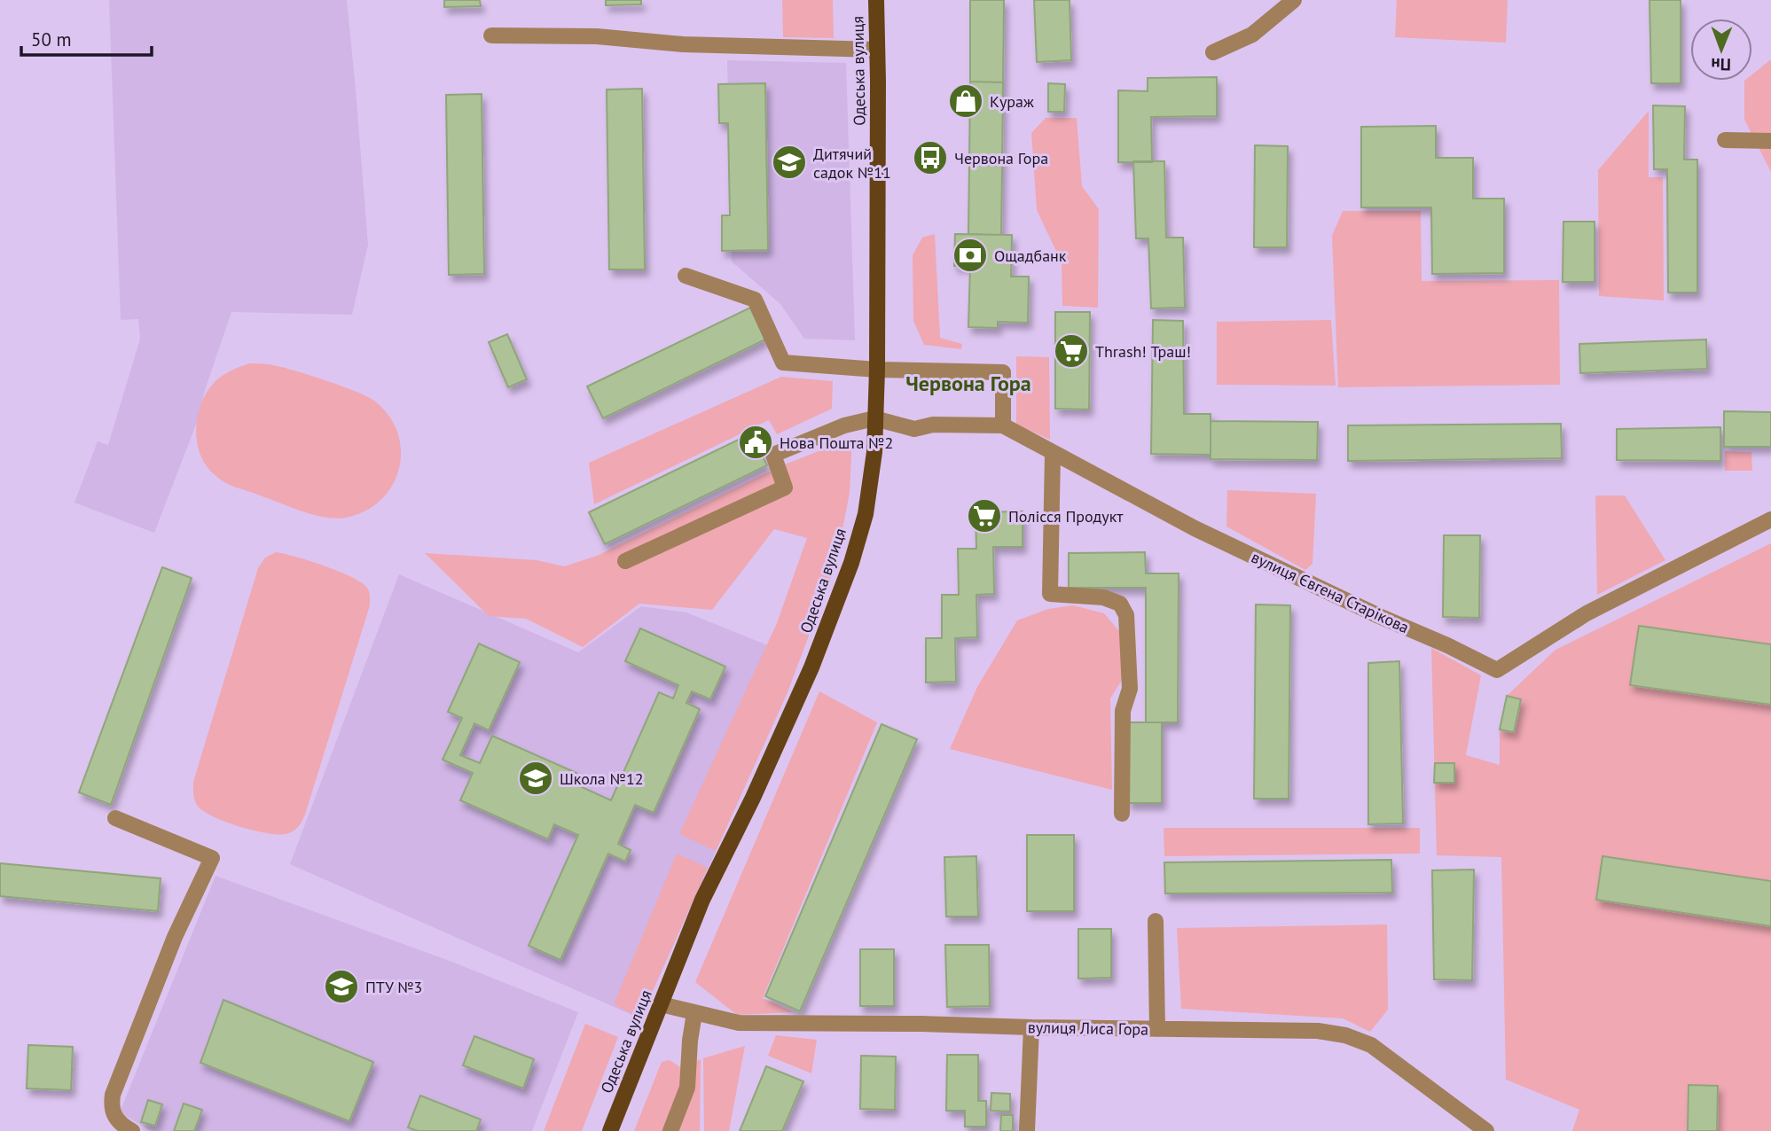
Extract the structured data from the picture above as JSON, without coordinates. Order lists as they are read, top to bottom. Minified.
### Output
{"streets":{"main road":["Одеська вулиця"],"street":["вулиця Євгена Старікова","вулиця Лиса Гора"]},"crossings":[["Одеська вулиця","вулиця Євгена Старікова"],["Одеська вулиця","вулиця Лиса Гора"]],"districts":["Червона Гора"],"places":{"shop":["Кураж"],"bus stop":["Червона Гора"],"school or university":["Дитячий садок №11","Школа №12","ПТУ №3"],"bank":["Ощадбанк"],"supermarket":["Thrash! Траш!","Полісся Продукт"],"public building":["Нова Пошта №2"]},"scale_bar":"50 m","north":"bottom"}
